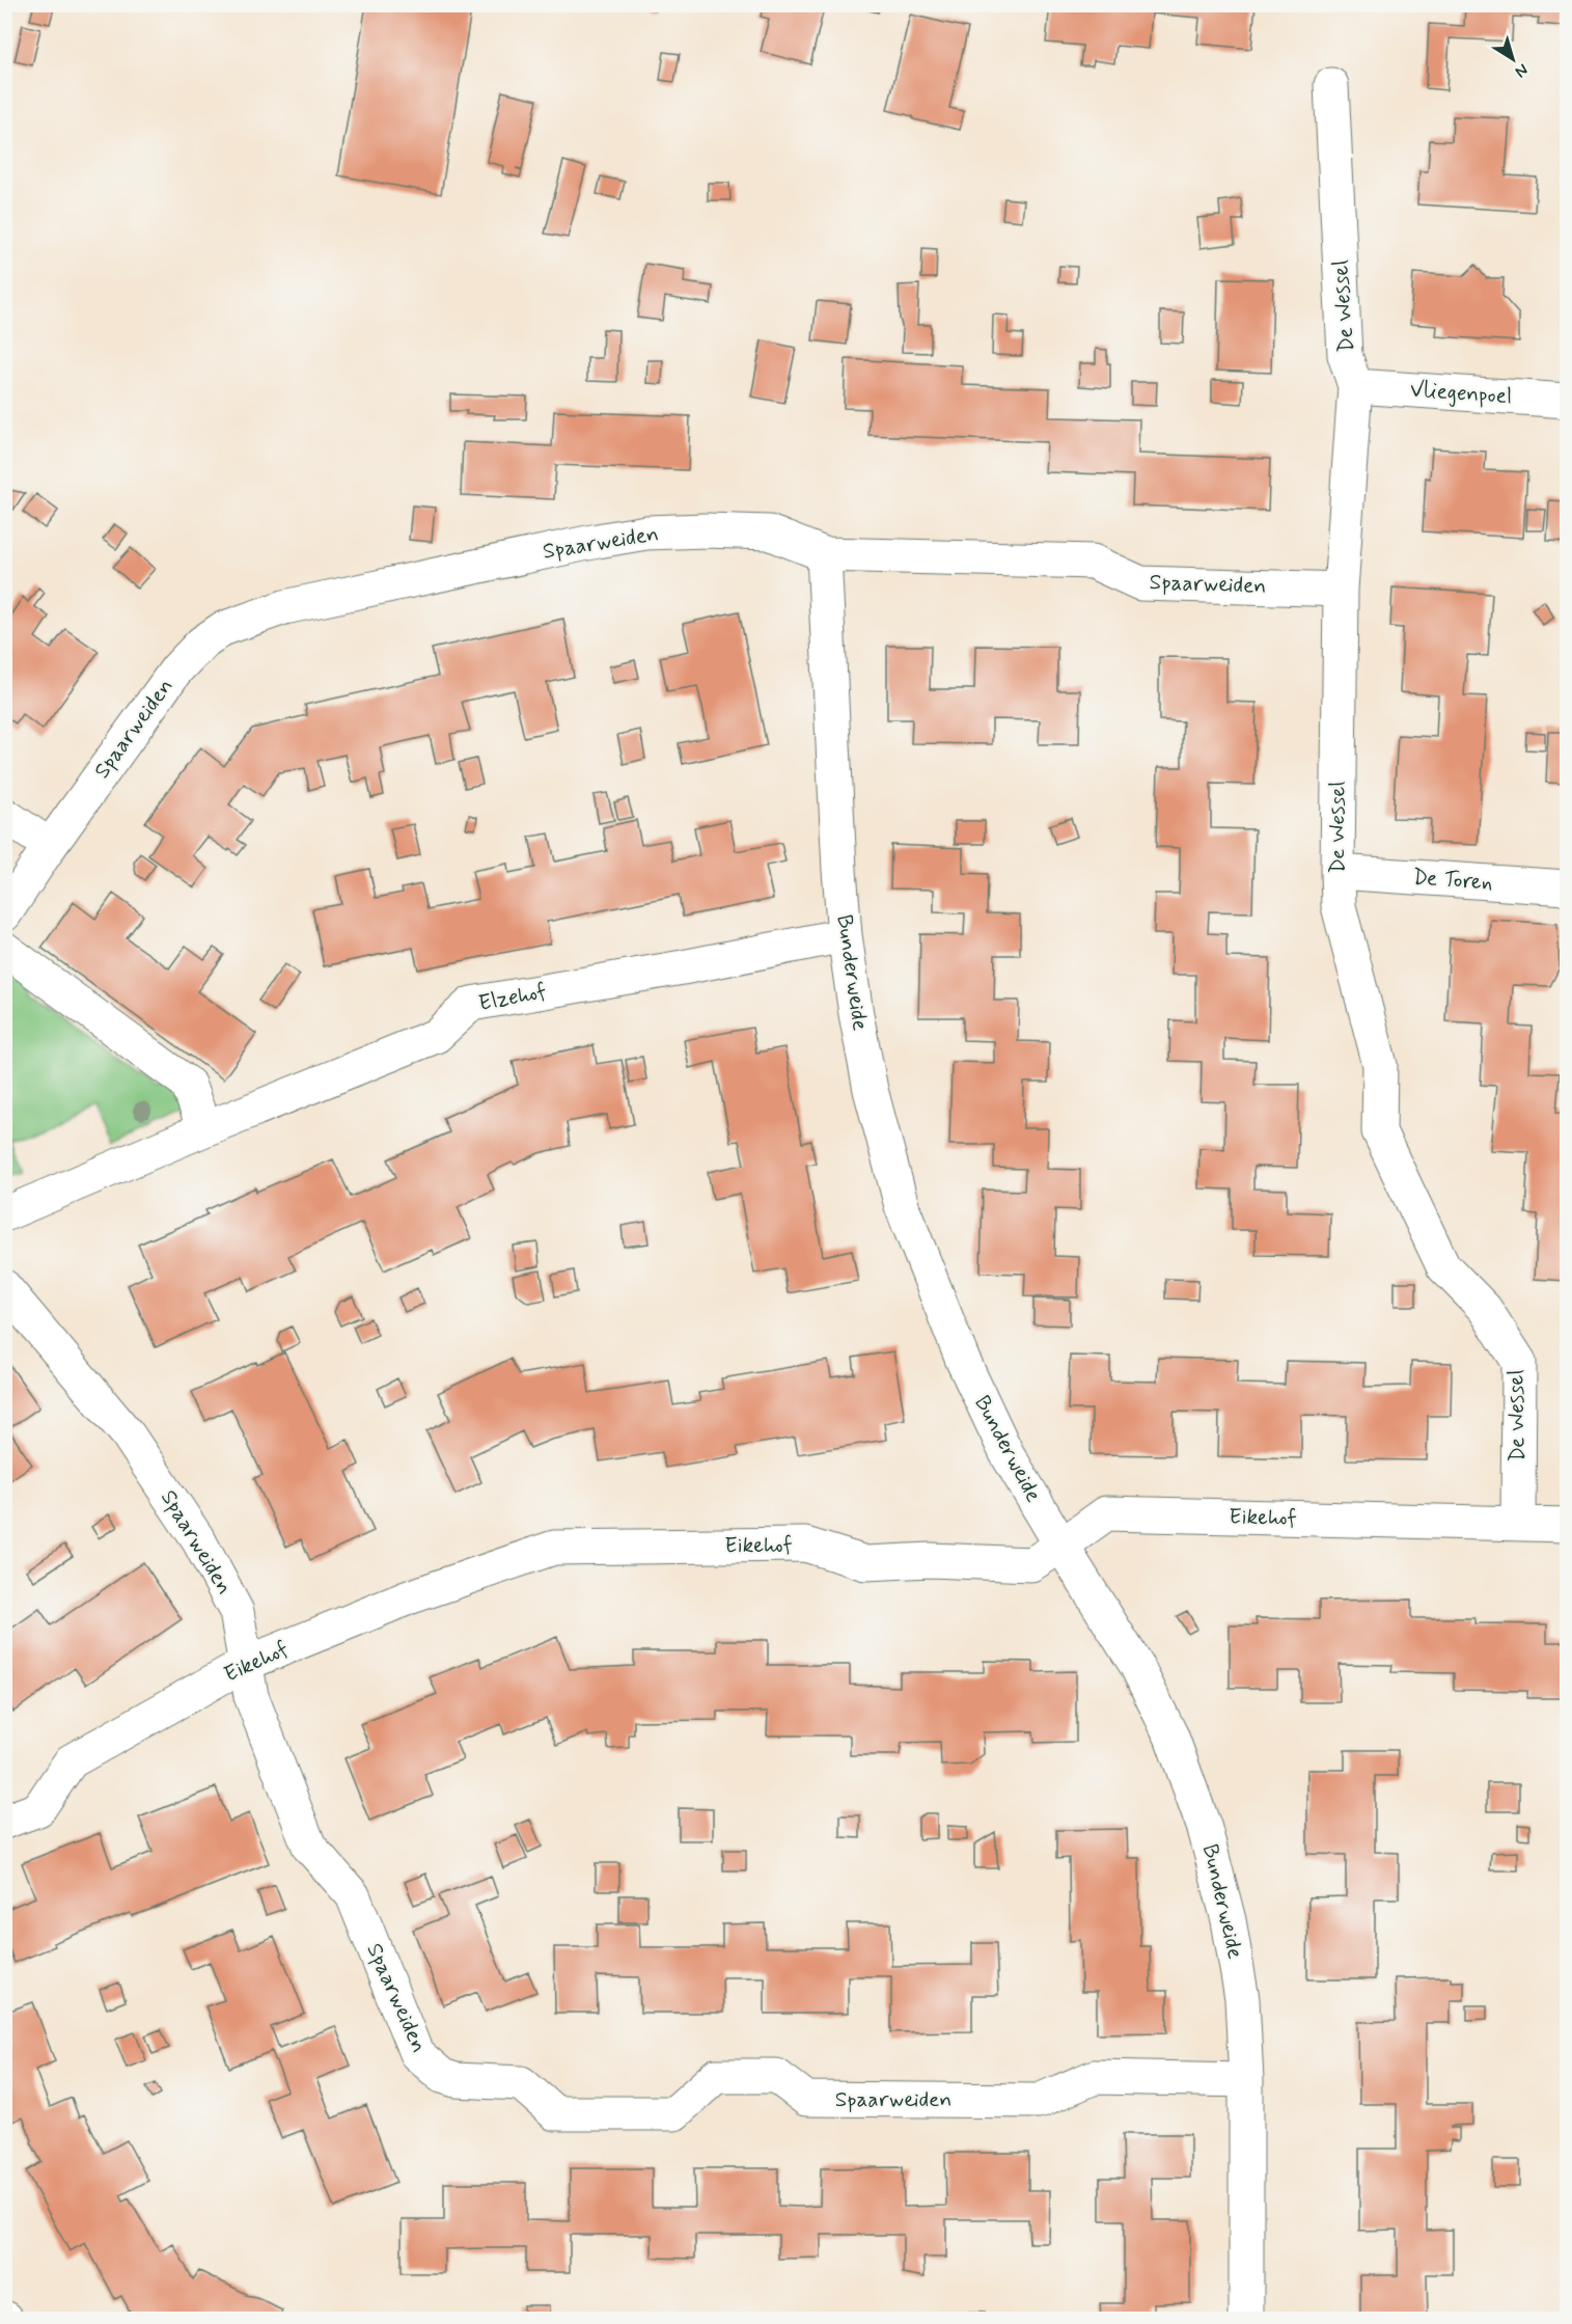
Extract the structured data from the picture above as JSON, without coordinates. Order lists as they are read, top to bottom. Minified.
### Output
{"streets":{"street":["De Wessel","Vliegenpoel","Spaarweiden","De Toren","Bunderweide","Elzehof","Eikehof"]},"crossings":[["De Wessel","Vliegenpoel"],["De Wessel","Spaarweiden"],["De Wessel","De Toren"],["De Wessel","Eikehof"],["Spaarweiden","Bunderweide"],["Spaarweiden","Eikehof"],["Bunderweide","Elzehof"],["Bunderweide","Eikehof"]],"north":"bottom right"}
